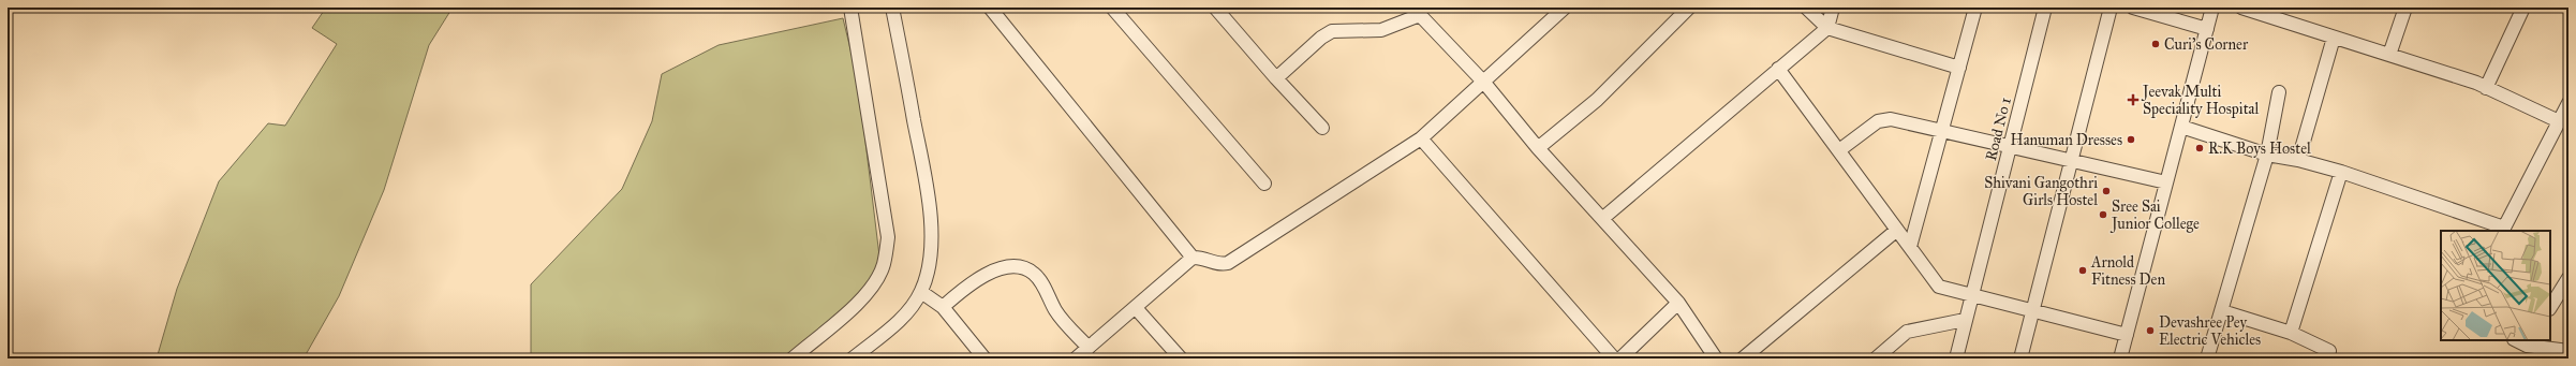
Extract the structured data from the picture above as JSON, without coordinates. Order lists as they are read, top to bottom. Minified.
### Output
{"streets":{"street":["Road No 1"]},"places":{"other":["Curi's Corner","Hanuman Dresses","R.K Boys Hostel","Shivani Gangothri Girls Hostel","Sree Sai Junior College","Arnold Fitness Den","Devashree Pey Electric Vehicles"],"health":["Jeevak Multi Speciality Hospital"]}}
